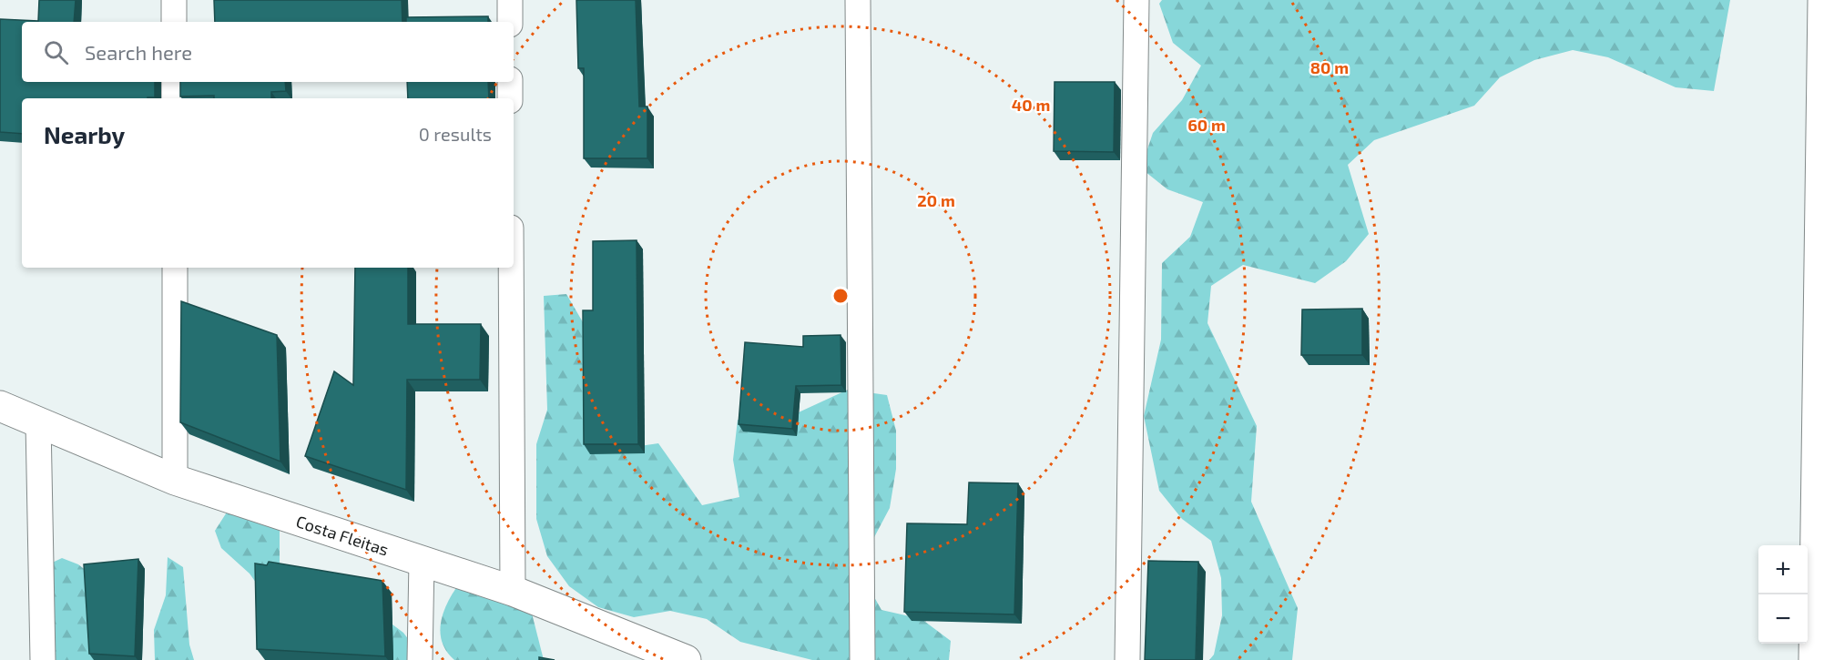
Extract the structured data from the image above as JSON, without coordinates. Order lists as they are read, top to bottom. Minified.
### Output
{"streets":{"main road":["Costa Fleitas"]},"page":{"search":"Search here","heading":["Nearby","0 results"],"map_buttons":["+","−"]},"rings":["80 m","40 m","60 m","20 m"]}
